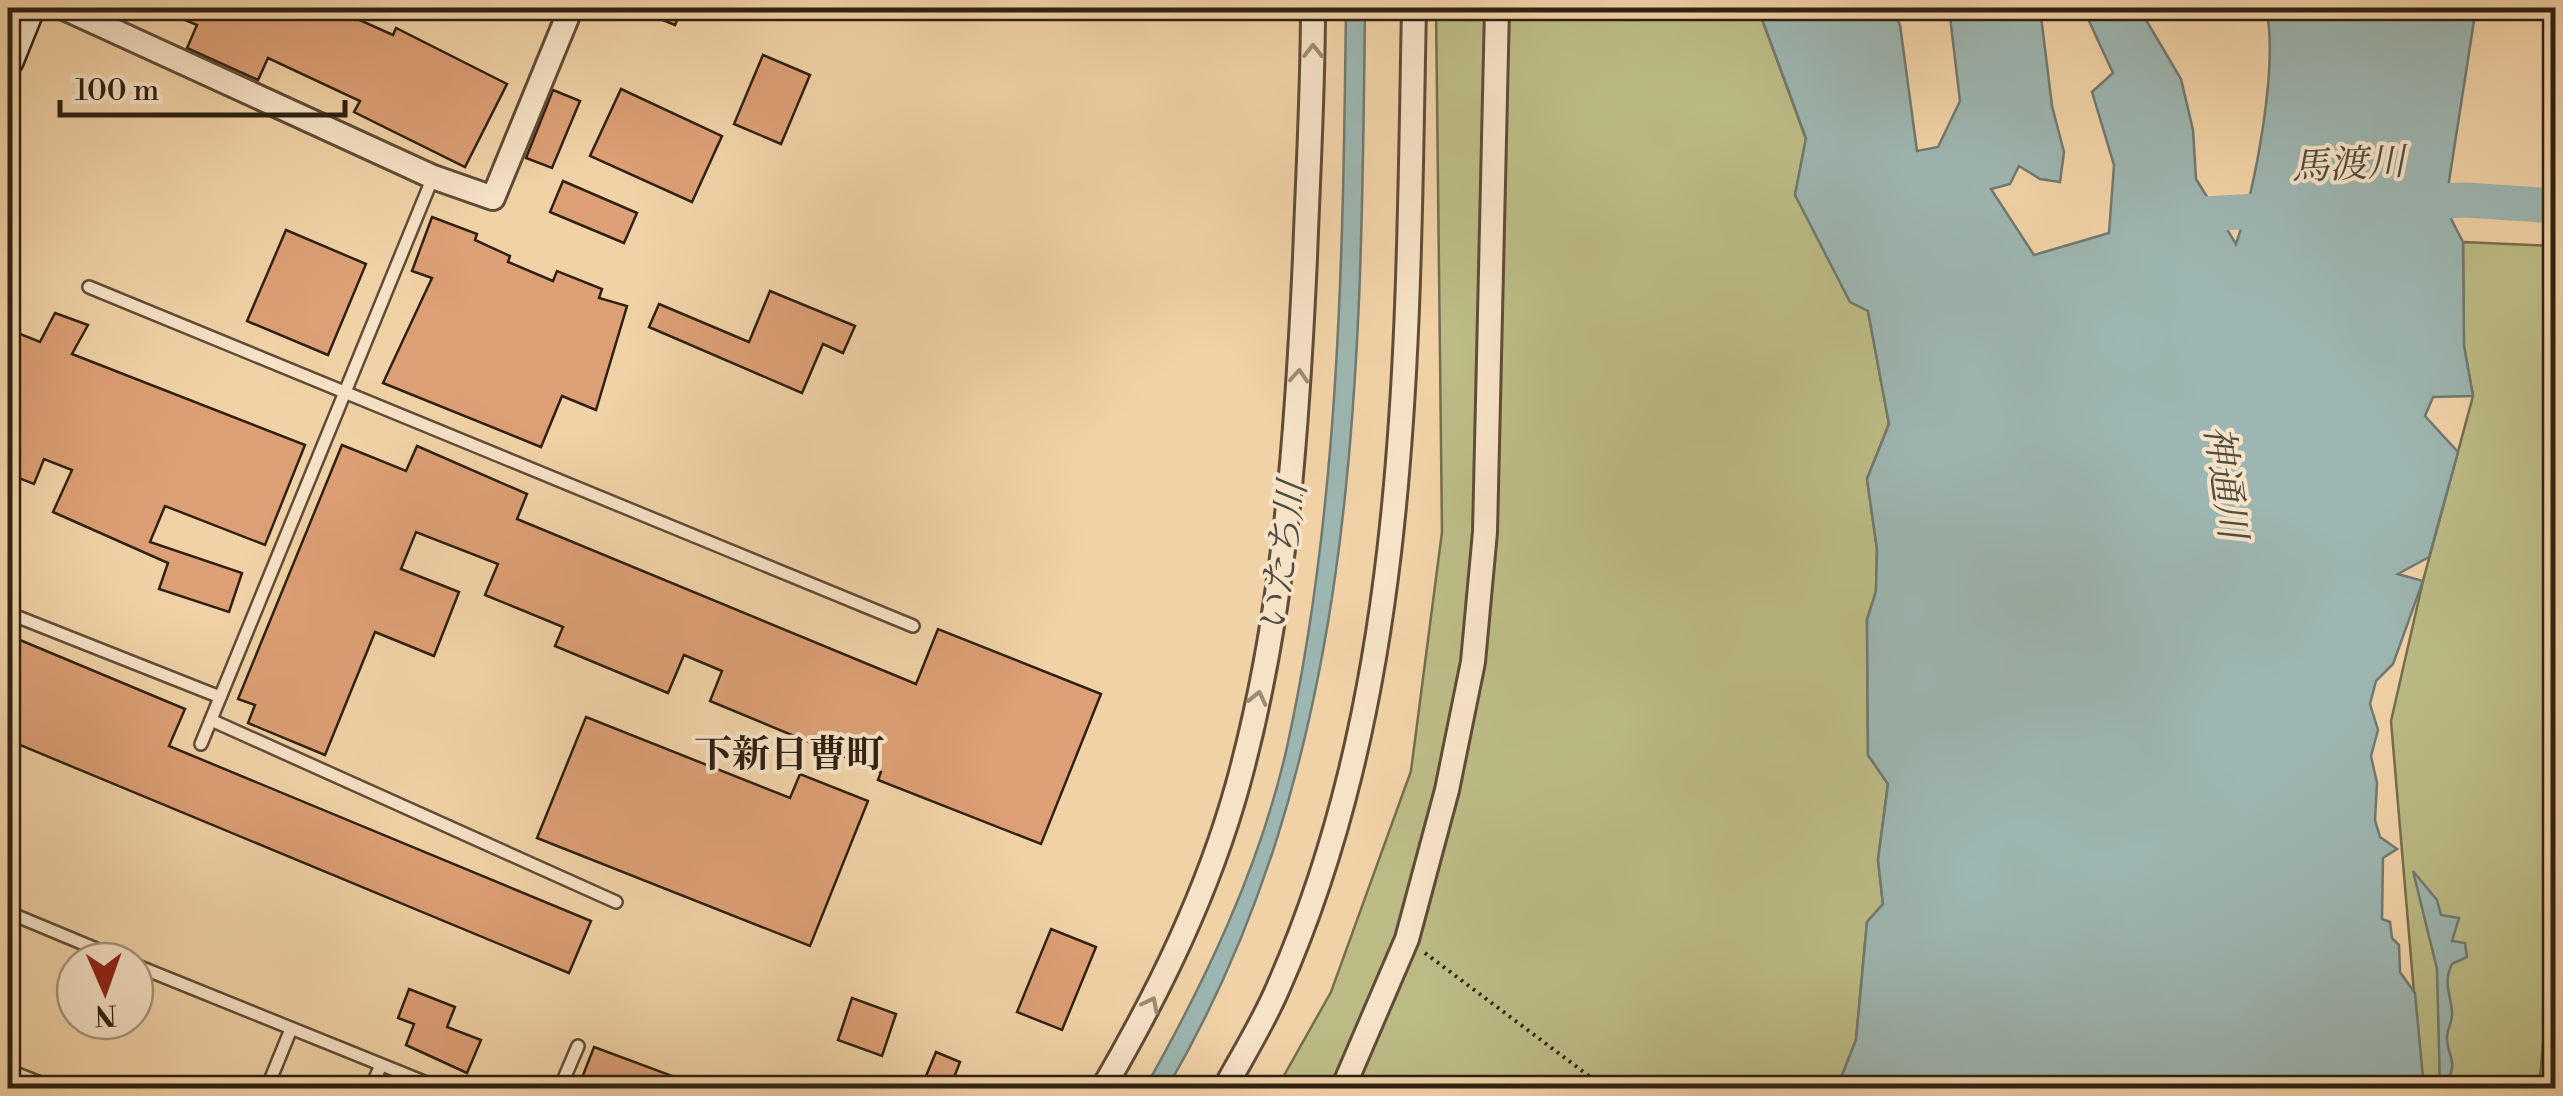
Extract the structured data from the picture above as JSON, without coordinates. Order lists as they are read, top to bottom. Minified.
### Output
{"districts":["下新日曹町"],"water":["馬渡川","神通川","いたち川"],"scale_bar":"100 m","north":"bottom"}
